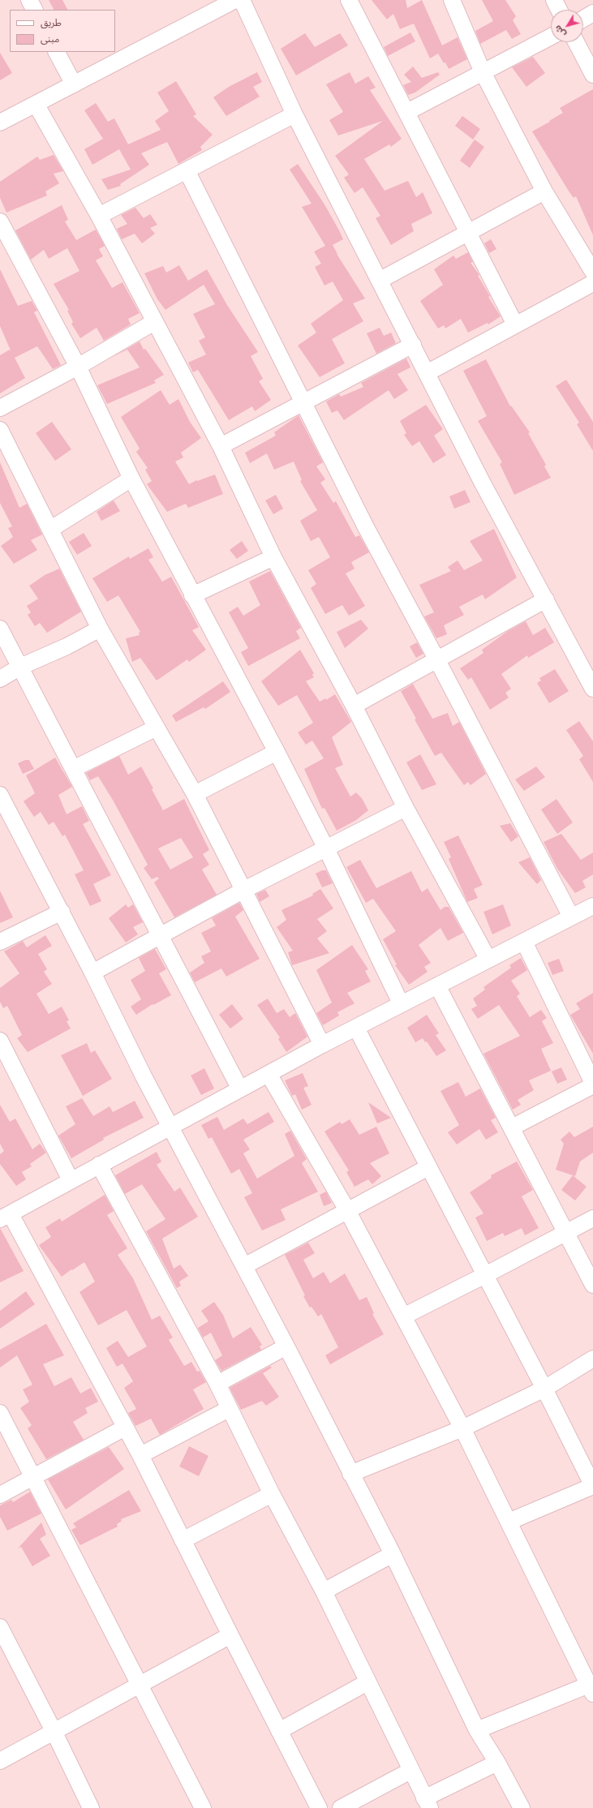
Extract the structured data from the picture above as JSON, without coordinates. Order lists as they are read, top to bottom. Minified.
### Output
{"legend":["طريق","مبنى"],"north":"bottom left"}
